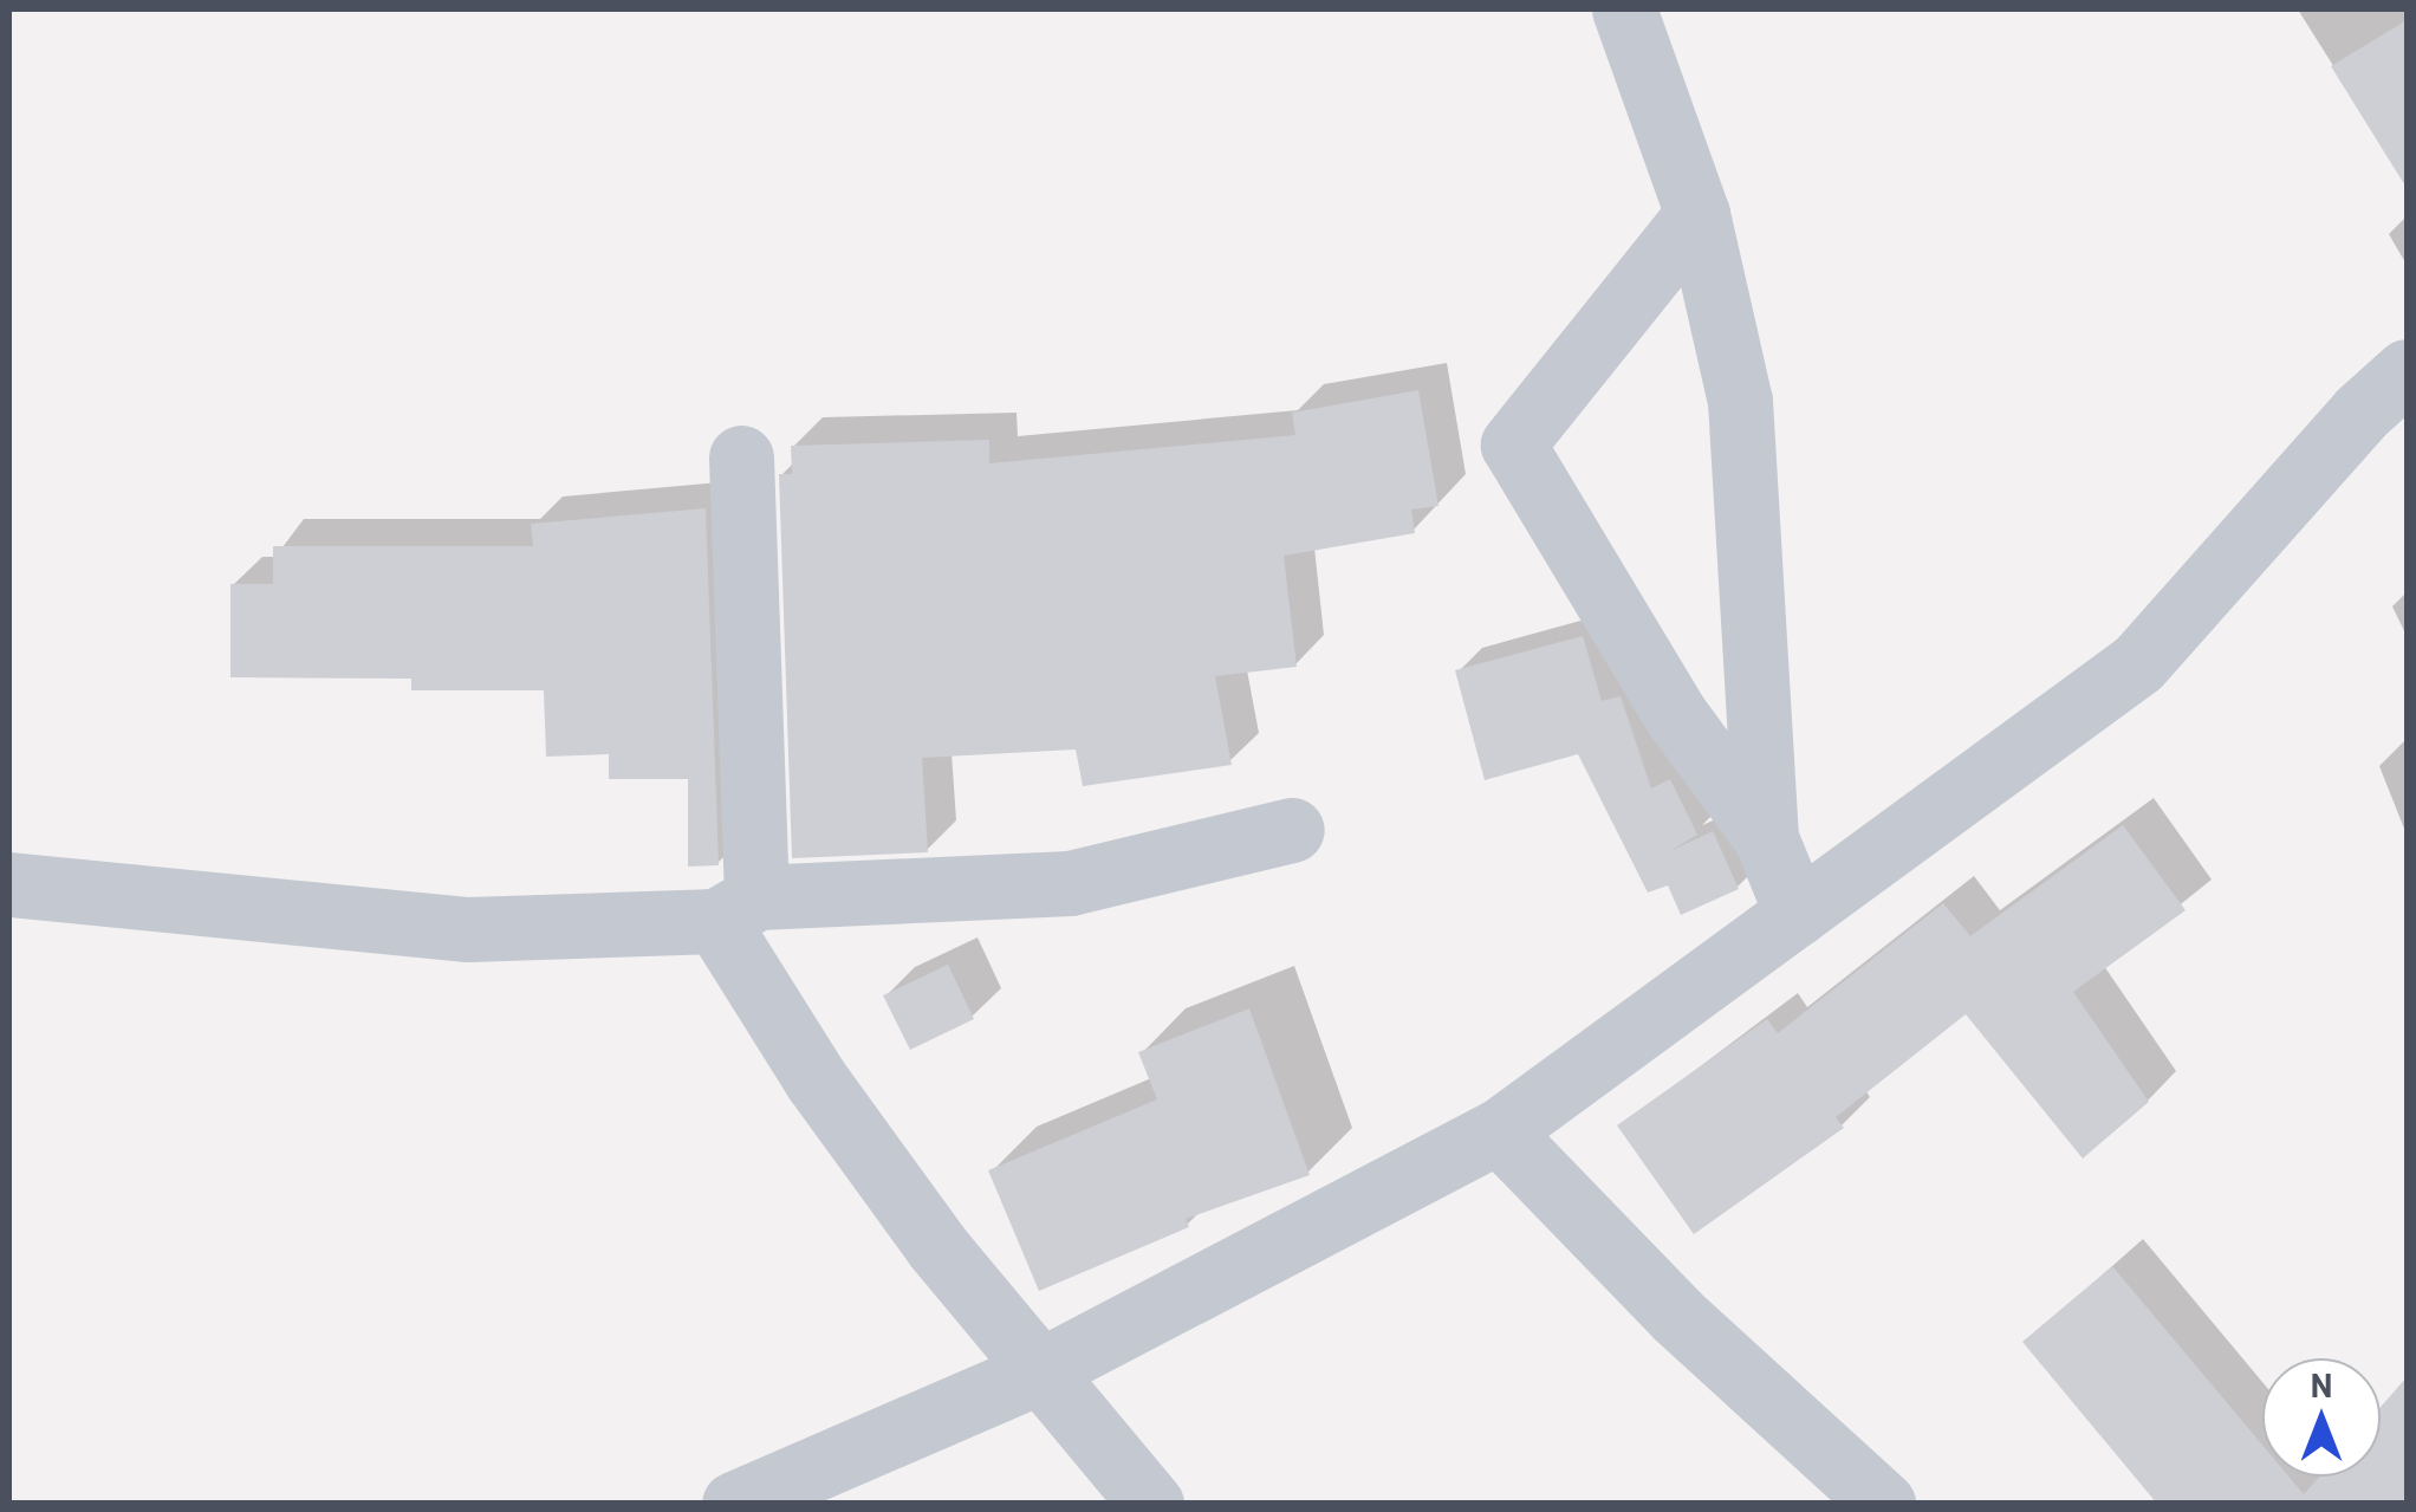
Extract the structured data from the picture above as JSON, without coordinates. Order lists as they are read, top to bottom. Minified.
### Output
{"north":"top"}
